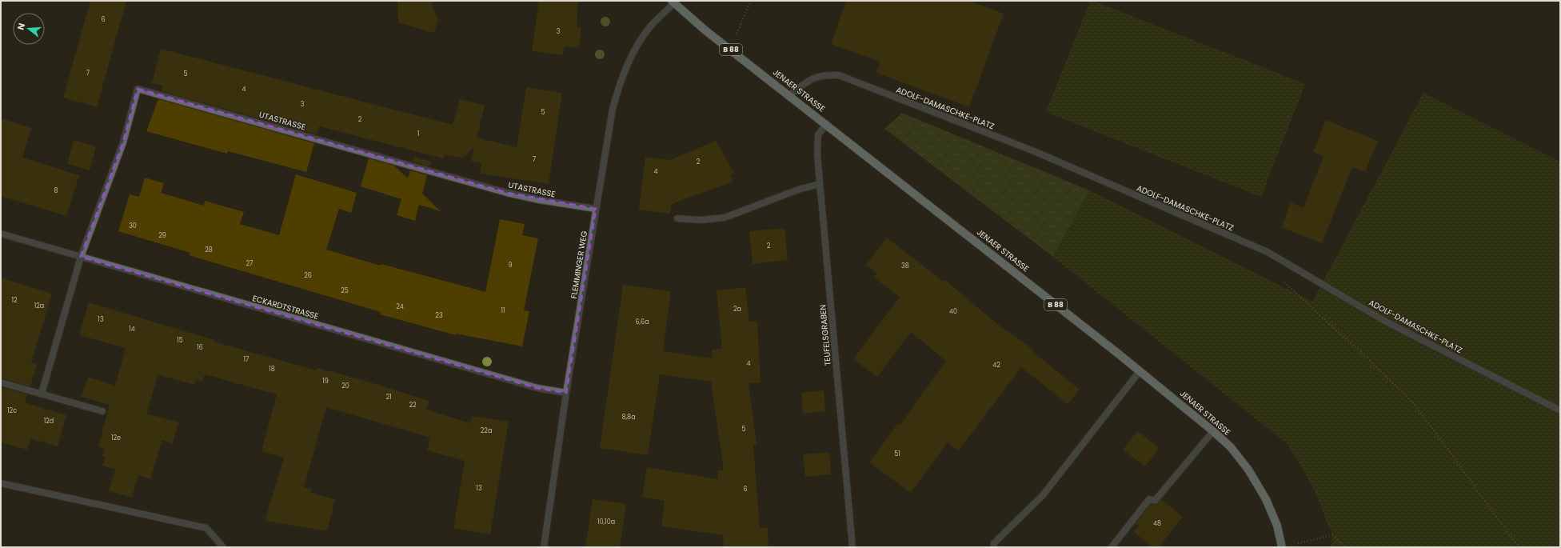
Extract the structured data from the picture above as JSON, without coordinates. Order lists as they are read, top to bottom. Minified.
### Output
{"streets":{"main road":["B 88","JENAER STRASSE"],"street":["ADOLF-DAMASCHKE-PLATZ","UTASTRASSE","FLEMMINGER WEG","ECKARDTSTRASSE","TEUFELSGRABEN"]},"crossings":[["JENAER STRASSE","ADOLF-DAMASCHKE-PLATZ"],["JENAER STRASSE","FLEMMINGER WEG"],["JENAER STRASSE","TEUFELSGRABEN"],["UTASTRASSE","FLEMMINGER WEG"],["UTASTRASSE","ECKARDTSTRASSE"],["FLEMMINGER WEG","ECKARDTSTRASSE"]],"house_numbers":["6","3","7","5","4","3","5","2","1","7","2","4","8","30","29","2","28","27","9","38","26","25","12","12a","24","2a","11","40","23","13","6,6a","14","15","16","17","4","42","18","19","20","21","22","12c","8,8a","12d","5","22a","12e","51","13","6","10,10a","48"],"north":"left"}
